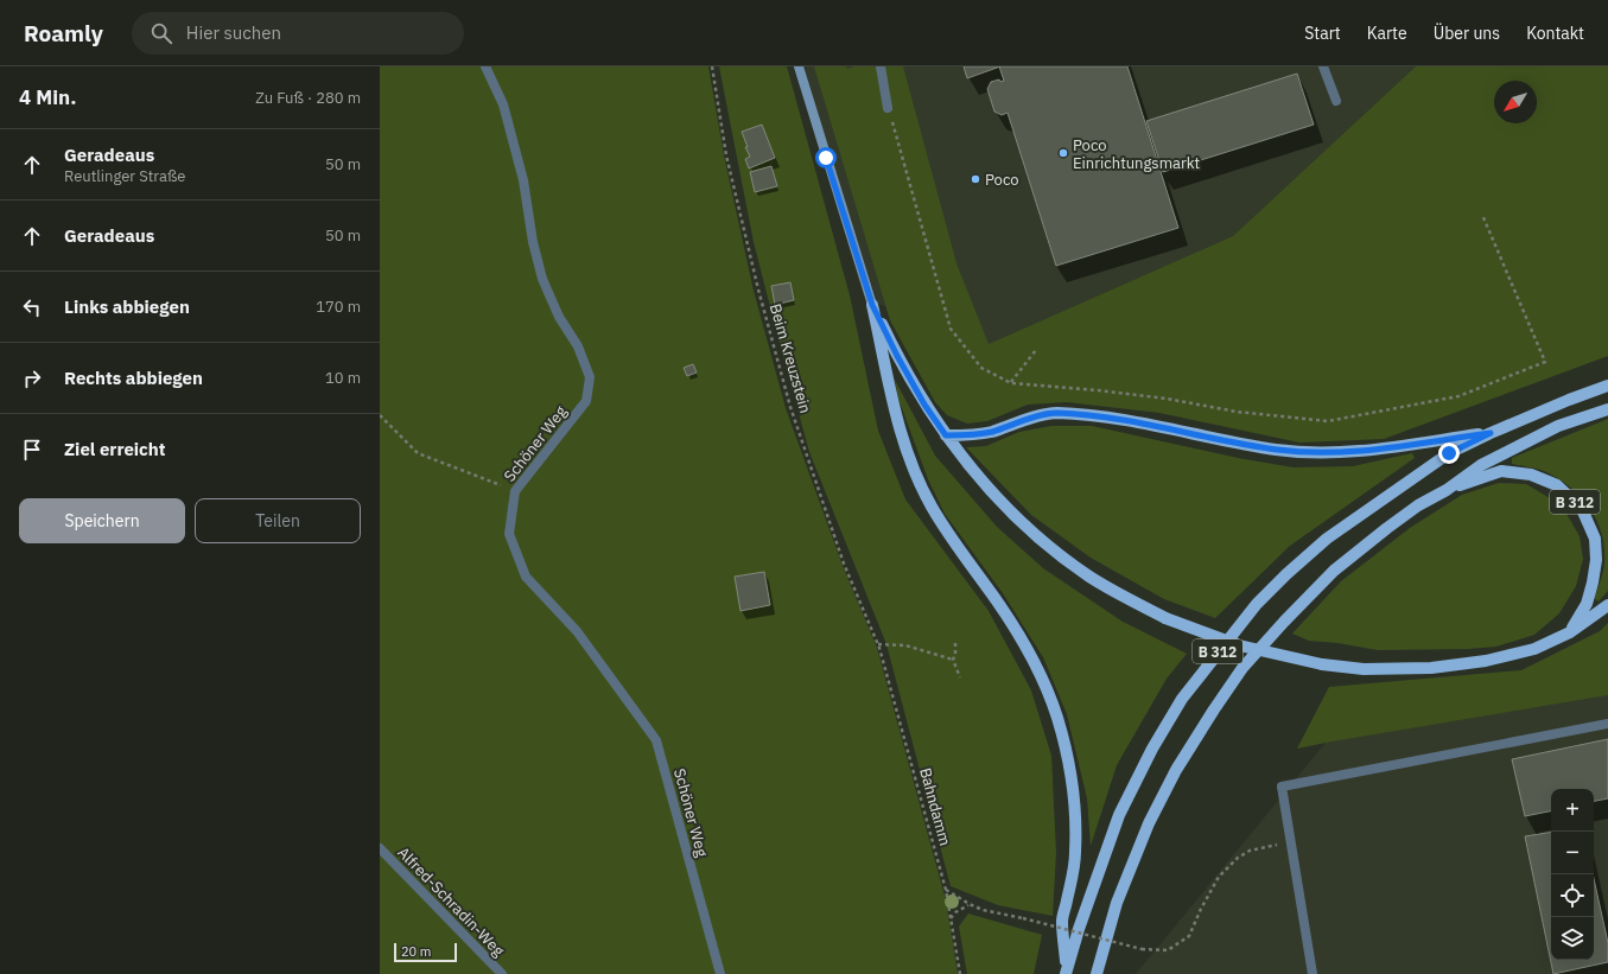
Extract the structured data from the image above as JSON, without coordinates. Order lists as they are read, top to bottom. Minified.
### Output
{"streets":{"main road":["B 312"],"street":["Schöner Weg","Alfred-Schradin-Weg"],"path":["Beim Kreuzstein","Bahndamm"]},"crossings":[["Beim Kreuzstein","Bahndamm"]],"places":["Poco Einrichtungsmarkt","Poco"],"scale_bar":"20 m","north":"bottom left","page":{"header":"Roamly","search":"Hier suchen","nav":["Start","Karte","Über uns","Kontakt"],"heading":["4 Min.","Zu Fuß · 280 m"],"list":[["Geradeaus","Reutlinger Straße","50 m"],["Geradeaus","50 m"],["Links abbiegen","170 m"],["Rechts abbiegen","10 m"],"Ziel erreicht"],"buttons":["Speichern","Teilen"],"map_buttons":["+","−"],"scale":"20 m"}}
